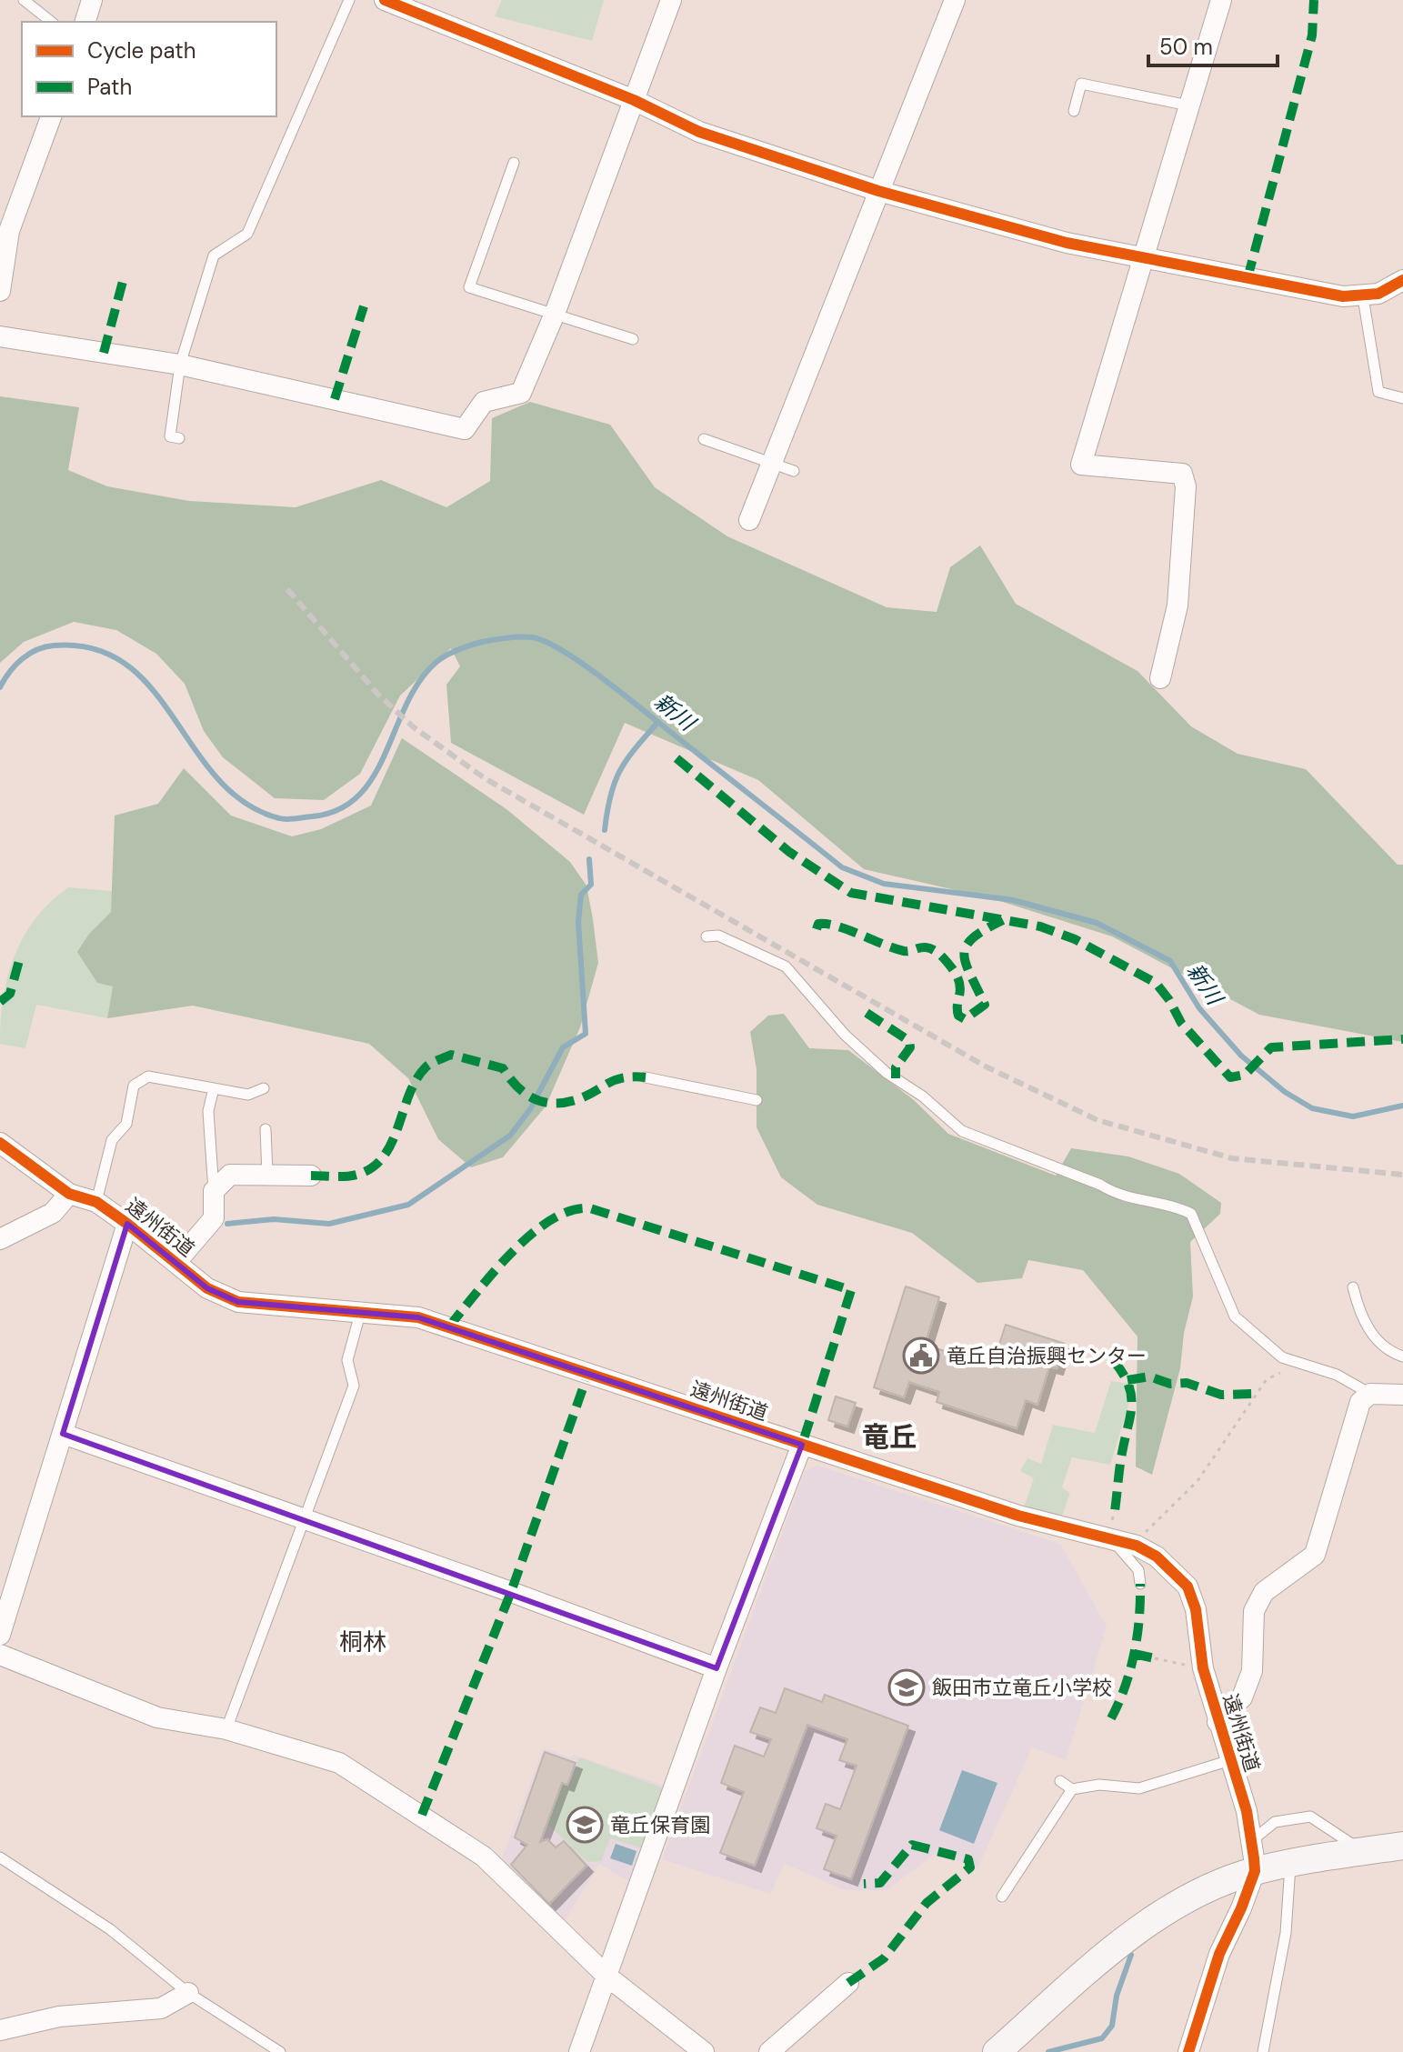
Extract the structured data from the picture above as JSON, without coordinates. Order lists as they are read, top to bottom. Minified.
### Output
{"streets":{"street":["遠州街道"]},"districts":["竜丘","桐林"],"water":["新川"],"places":{"public building":["竜丘自治振興センター"],"school or university":["飯田市立竜丘小学校","竜丘保育園"]},"legend":["Cycle path","Path"],"scale_bar":"50 m"}
